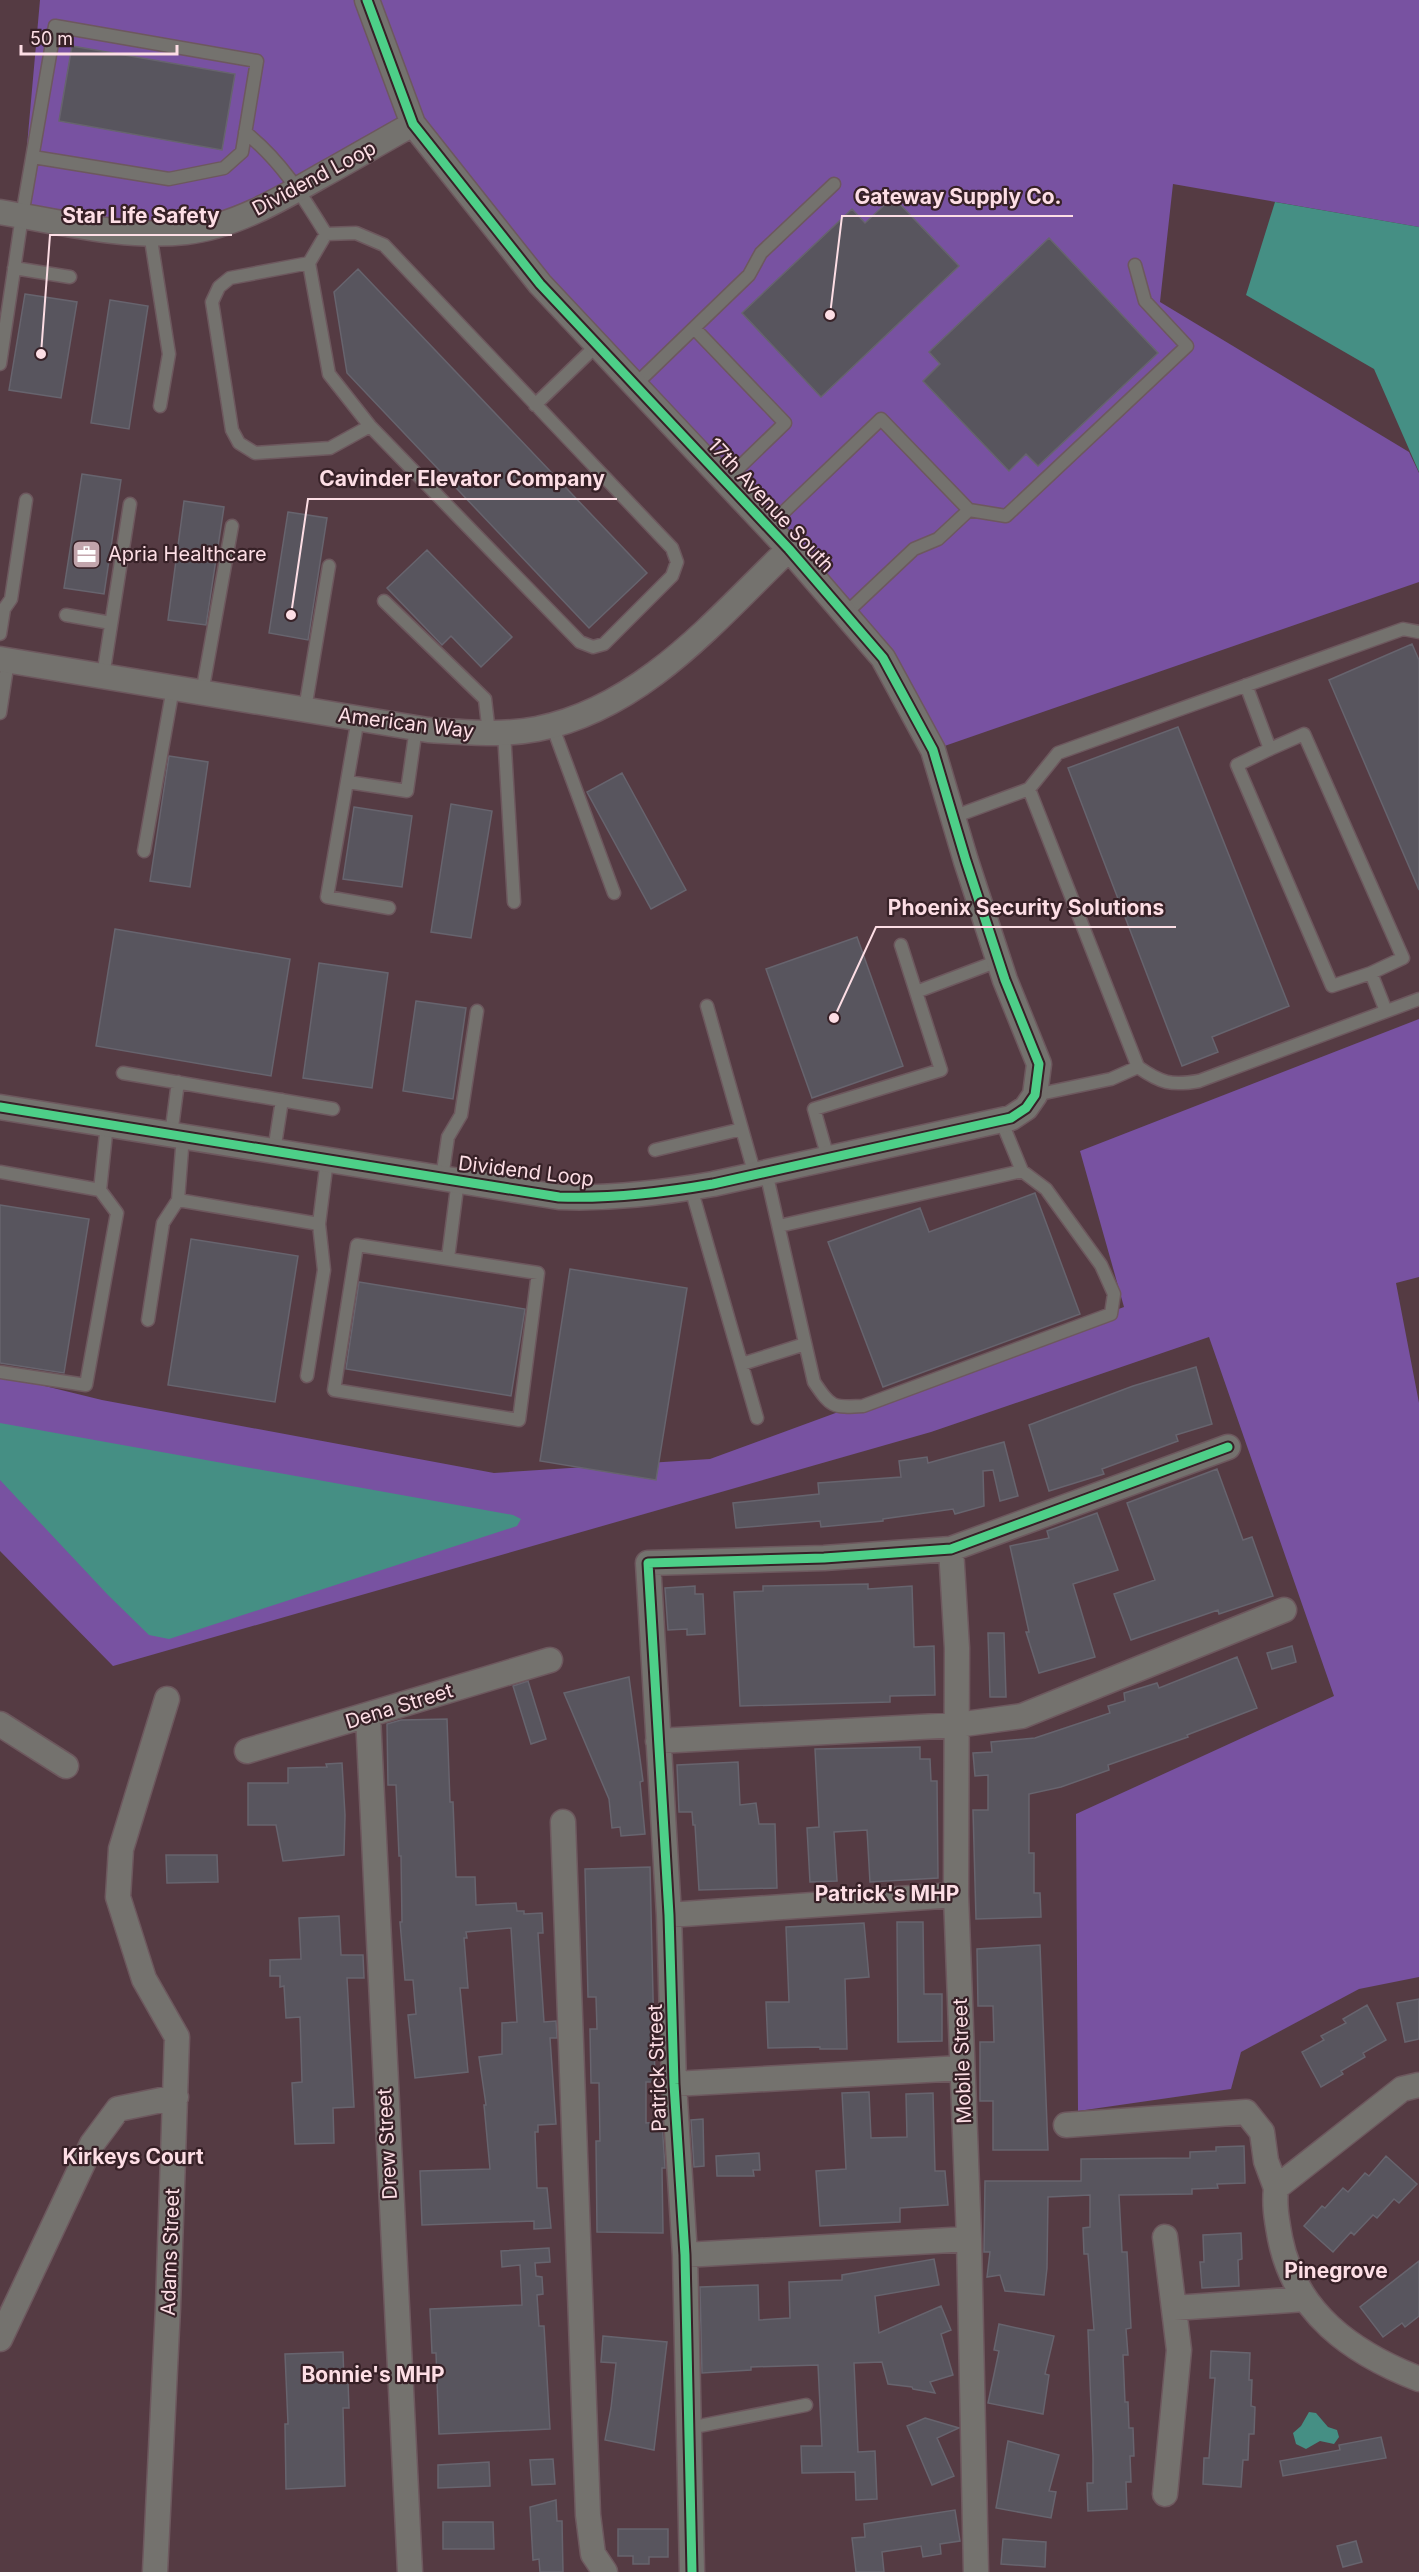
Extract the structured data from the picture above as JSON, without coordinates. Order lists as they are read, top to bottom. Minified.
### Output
{"streets":{"street":["Dividend Loop","17th Avenue South","American Way","Dena Street","Mobile Street","Patrick Street","Drew Street","Adams Street"]},"crossings":[["Dividend Loop","17th Avenue South"],["17th Avenue South","American Way"],["Dena Street","Drew Street"],["Mobile Street","Patrick Street"]],"districts":["Patrick's MHP","Kirkeys Court","Pinegrove","Bonnie's MHP"],"places":{"other":["Gateway Supply Co.","Star Life Safety","Cavinder Elevator Company","Phoenix Security Solutions"],"office":["Apria Healthcare"]},"scale_bar":"50 m"}
